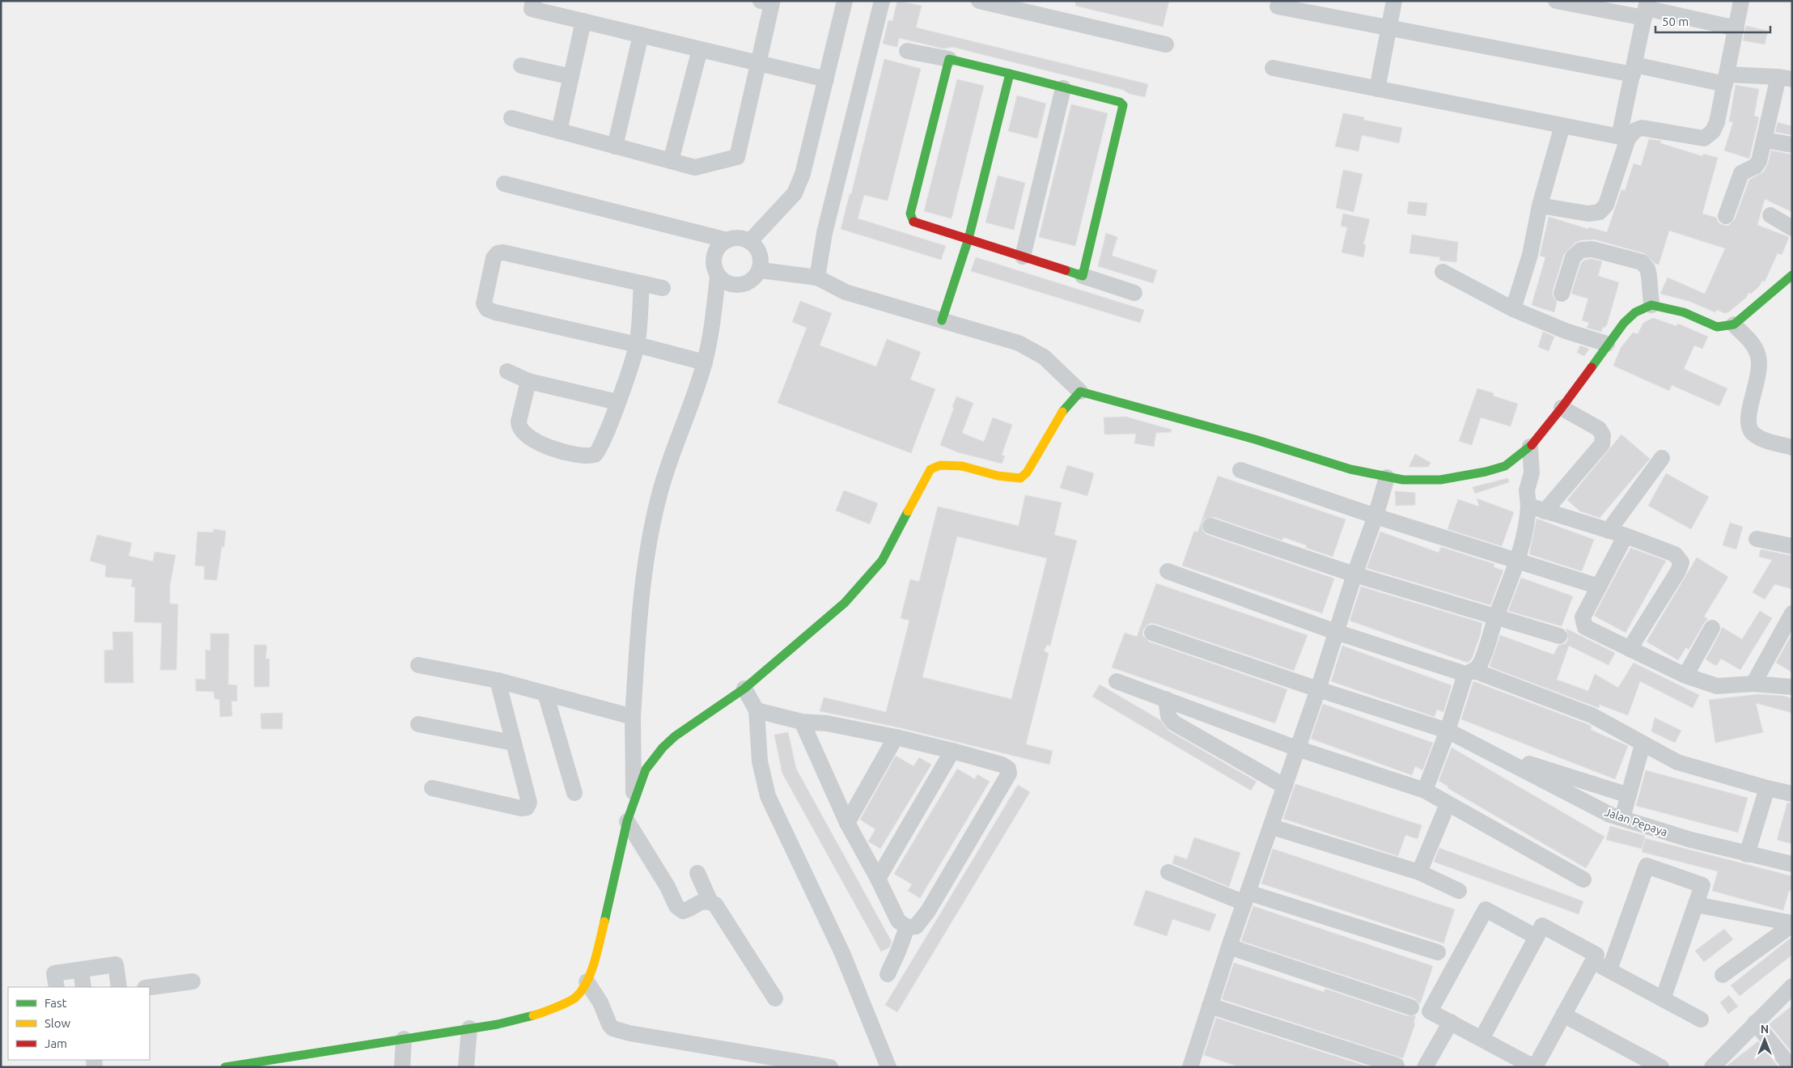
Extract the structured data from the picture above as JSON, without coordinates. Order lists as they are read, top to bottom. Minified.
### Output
{"streets":{"street":["Jalan Pepaya"]},"legend":["Fast","Slow","Jam"],"scale_bar":"50 m","north":"top"}
